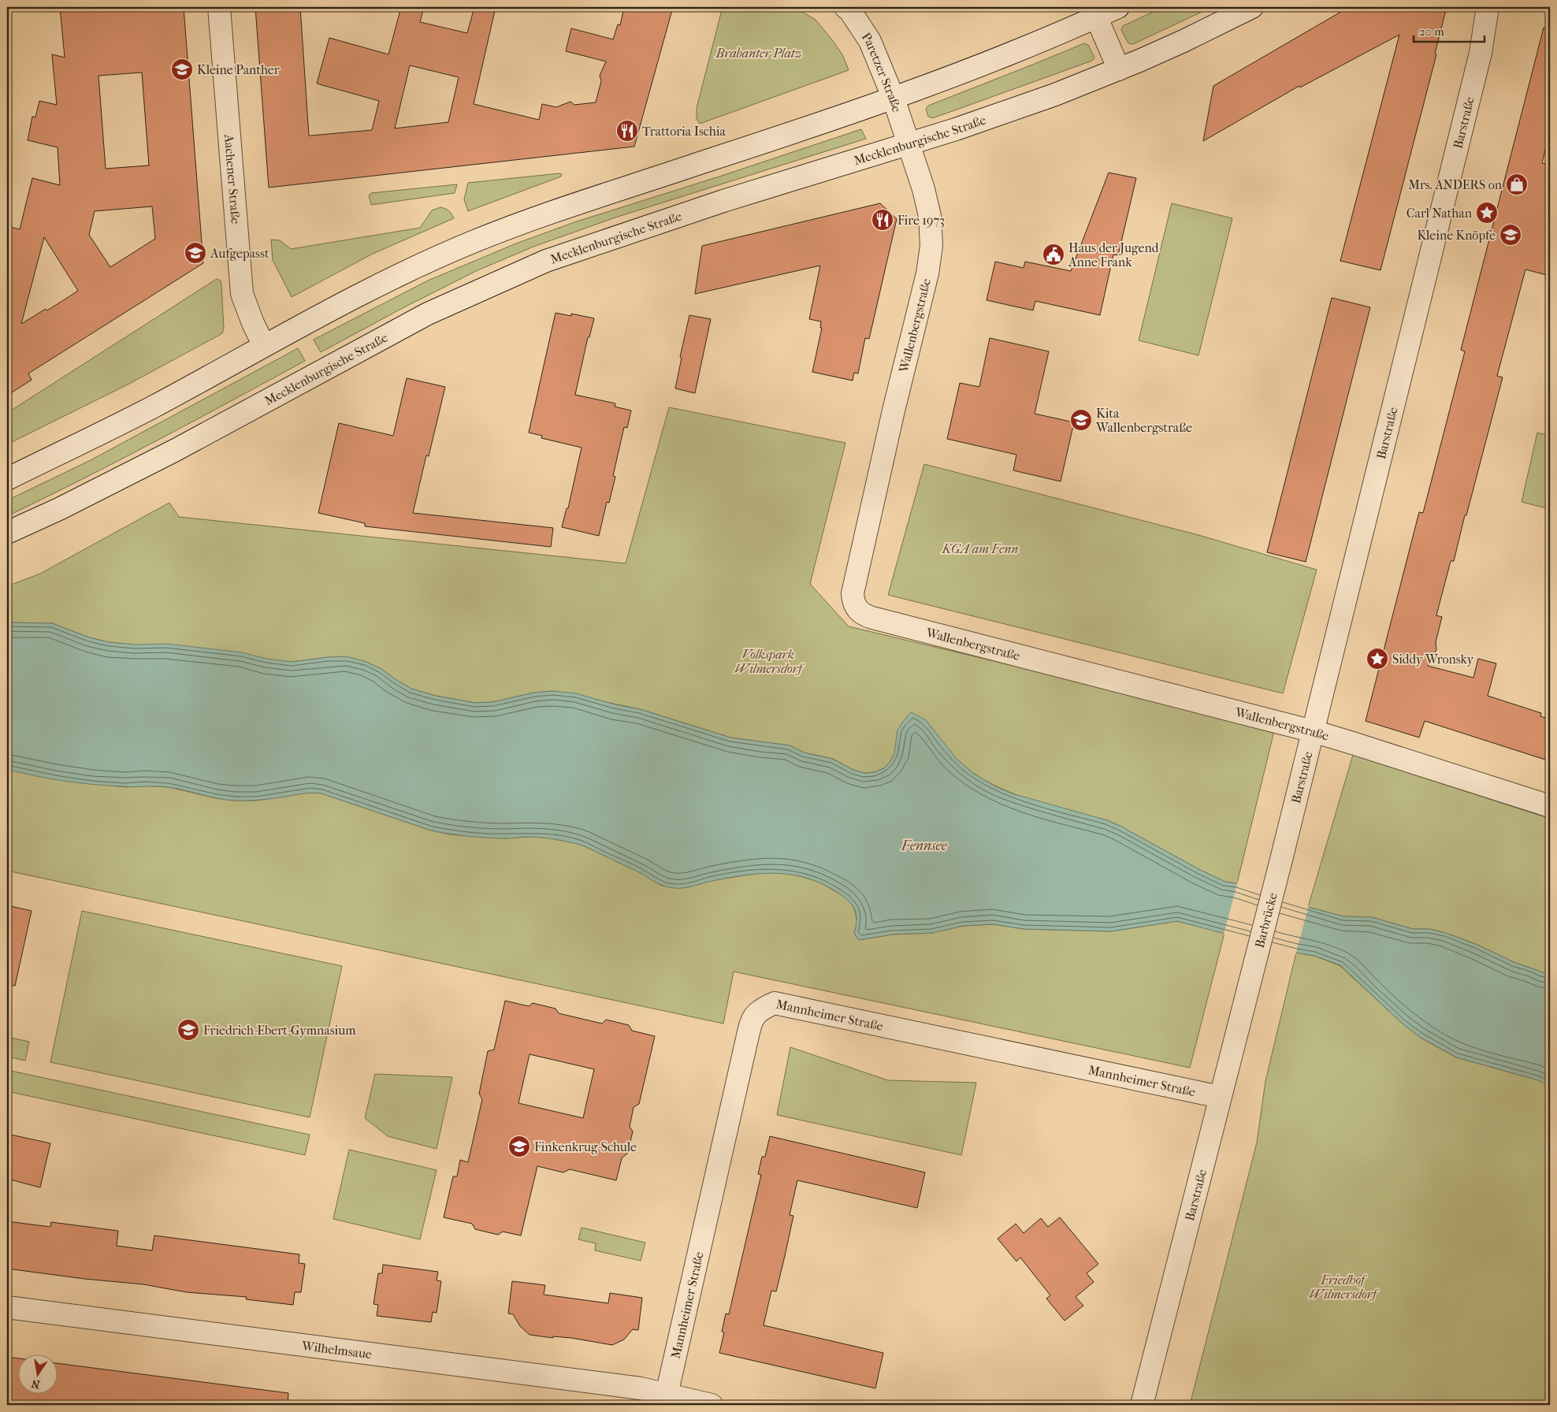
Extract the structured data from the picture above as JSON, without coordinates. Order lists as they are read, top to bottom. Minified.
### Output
{"streets":{"street":["Paretzer Straße","Barstraße","Mecklenburgische Straße","Aachener Straße","Wallenbergstraße","Barbrücke","Mannheimer Straße","Wilhelmsaue"]},"crossings":[["Paretzer Straße","Mecklenburgische Straße"],["Paretzer Straße","Wallenbergstraße"],["Barstraße","Wallenbergstraße"],["Barstraße","Barbrücke"],["Barstraße","Mannheimer Straße"],["Mecklenburgische Straße","Wallenbergstraße"],["Mannheimer Straße","Wilhelmsaue"]],"water":["Fennsee"],"parks":["Brabanter Platz","KGA am Fenn","Volkspark Wilmersdorf","Friedhof Wilmersdorf"],"places":{"school or university":["Kleine Panther","Kleine Knöpfe","Aufgepasst","Kita Wallenbergstraße","Friedrich-Ebert-Gymnasium","Finkenkrug-Schule"],"restaurant":["Trattoria Ischia","Fire 1973"],"shop":["Mrs. ANDERS on"],"place":["Carl Nathan","Siddy Wronsky"],"public building":["Haus der Jugend Anne Frank"]},"scale_bar":"20 m","north":"bottom"}
